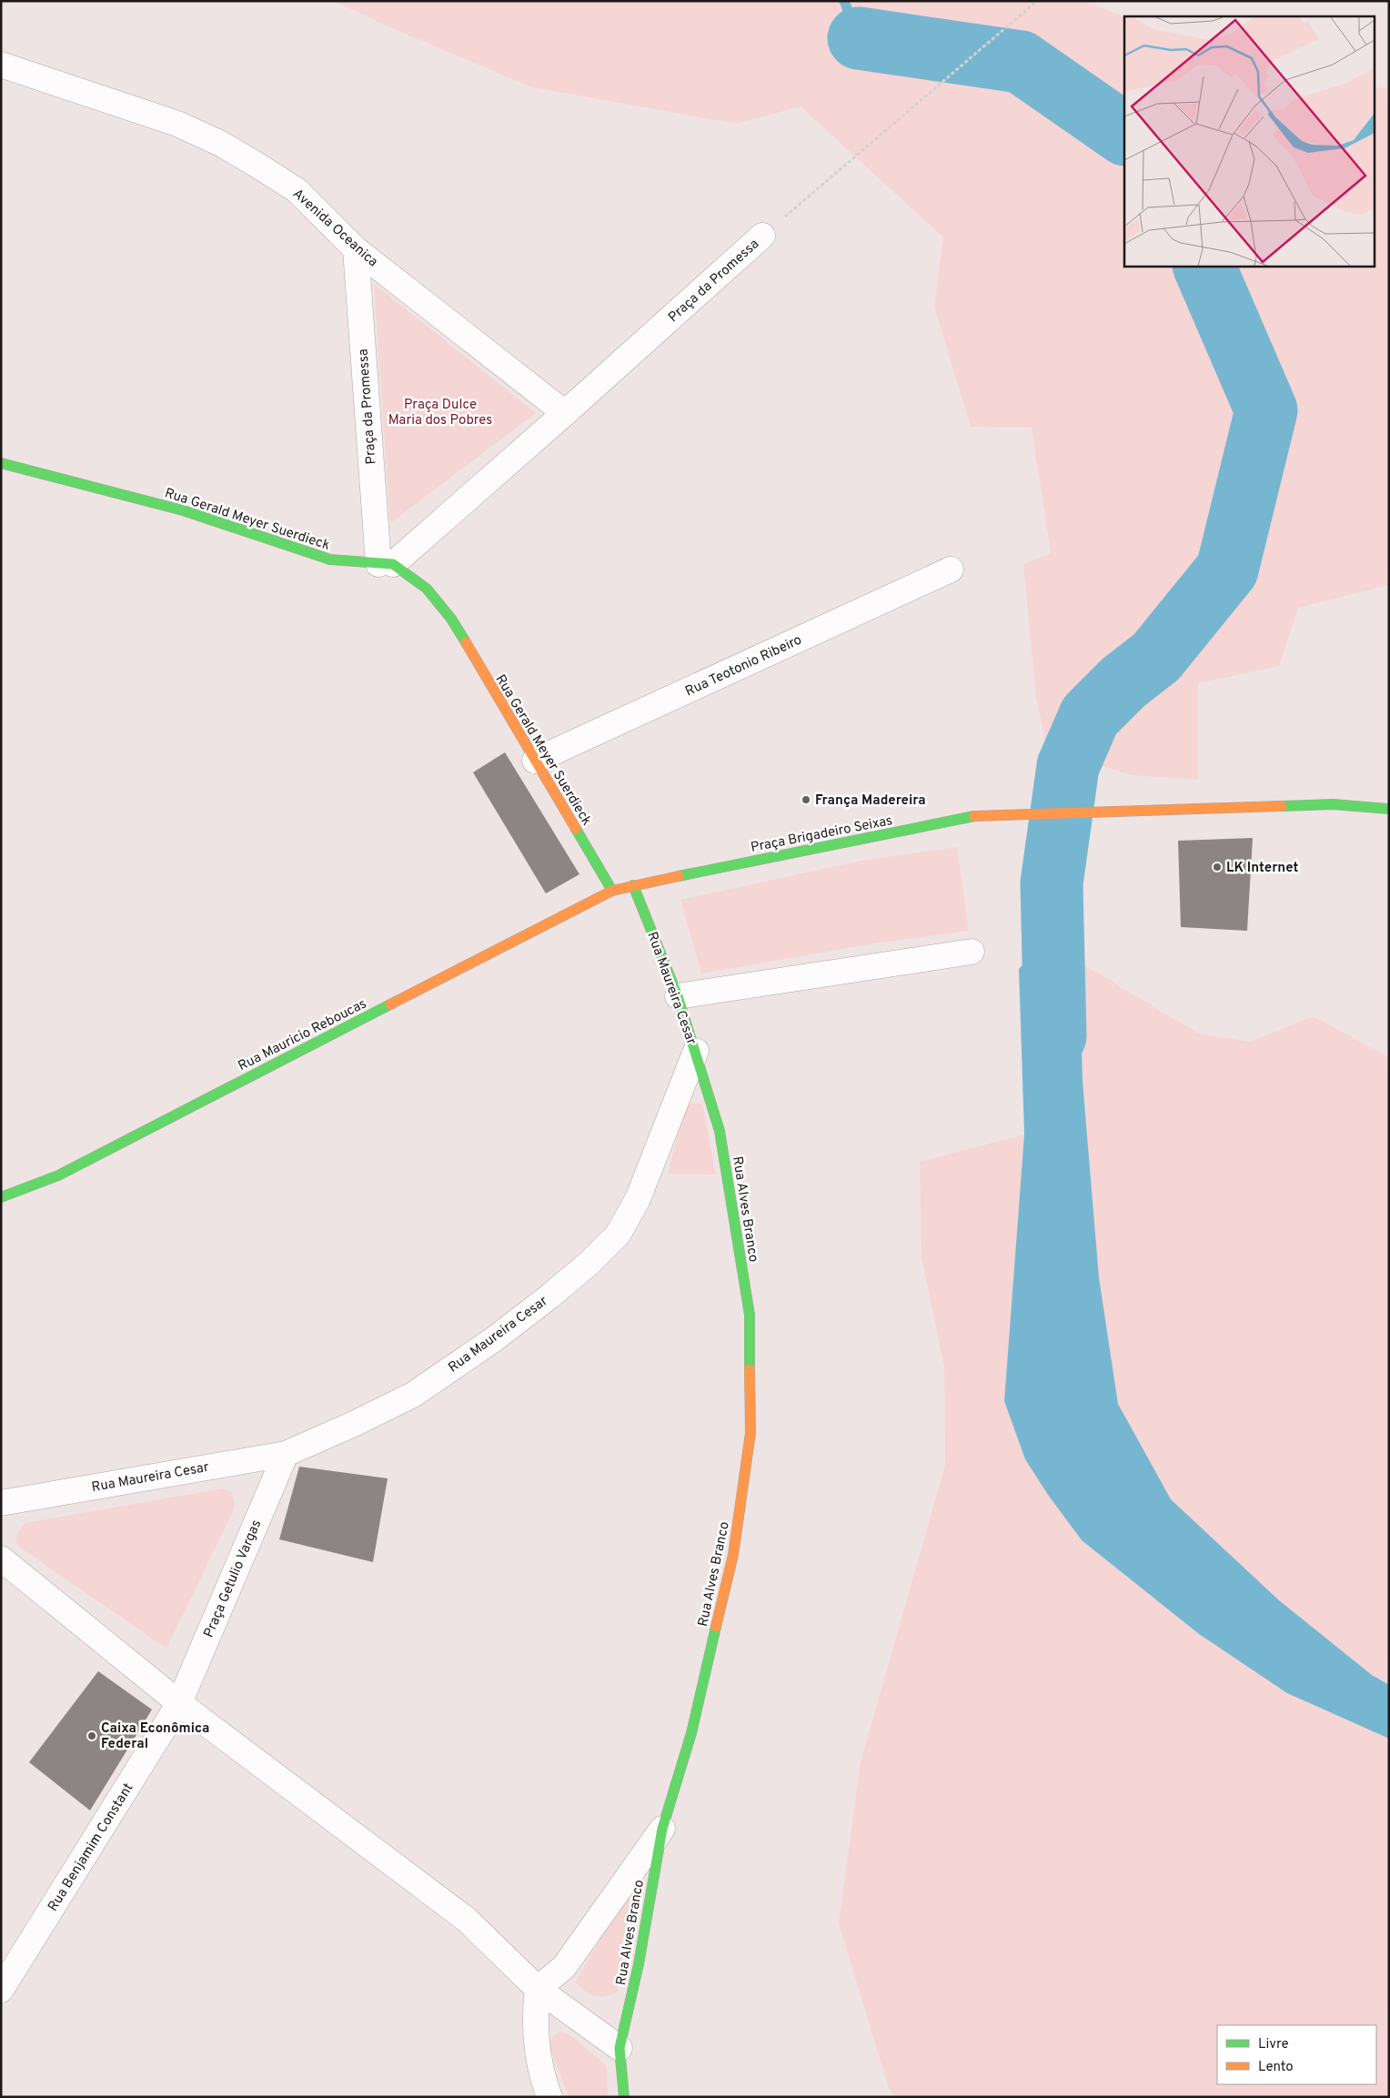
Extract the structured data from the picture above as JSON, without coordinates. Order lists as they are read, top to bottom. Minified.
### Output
{"streets":{"street":["Avenida Oceanica","Praça da Promessa","Rua Gerald Meyer Suerdieck","Rua Teotonio Ribeiro","Praça Brigadeiro Seixas","Rua Maureira Cesar","Rua Mauricio Reboucas","Rua Alves Branco","Praça Getulio Vargas","Rua Benjamim Constant"]},"crossings":[["Avenida Oceanica","Praça da Promessa"],["Praça da Promessa","Rua Gerald Meyer Suerdieck"],["Rua Gerald Meyer Suerdieck","Rua Teotonio Ribeiro"],["Rua Gerald Meyer Suerdieck","Praça Brigadeiro Seixas"],["Rua Gerald Meyer Suerdieck","Rua Mauricio Reboucas"],["Praça Brigadeiro Seixas","Rua Maureira Cesar"],["Praça Brigadeiro Seixas","Rua Mauricio Reboucas"],["Rua Maureira Cesar","Rua Alves Branco"],["Rua Maureira Cesar","Praça Getulio Vargas"],["Praça Getulio Vargas","Rua Benjamim Constant"]],"parks":["Praça Dulce Maria dos Pobres"],"places":["França Madereira","LK Internet","Caixa Econômica Federal"],"legend":["Livre","Lento"]}
